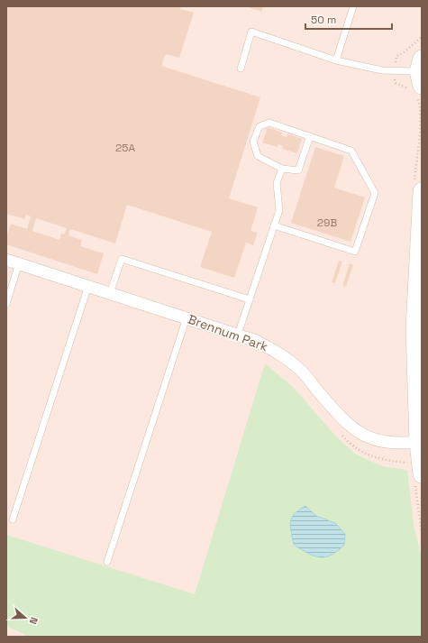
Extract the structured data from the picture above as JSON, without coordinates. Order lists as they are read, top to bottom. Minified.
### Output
{"streets":{"street":["Brennum Park"]},"house_numbers":["25A","29B"],"scale_bar":"50 m","north":"right"}
